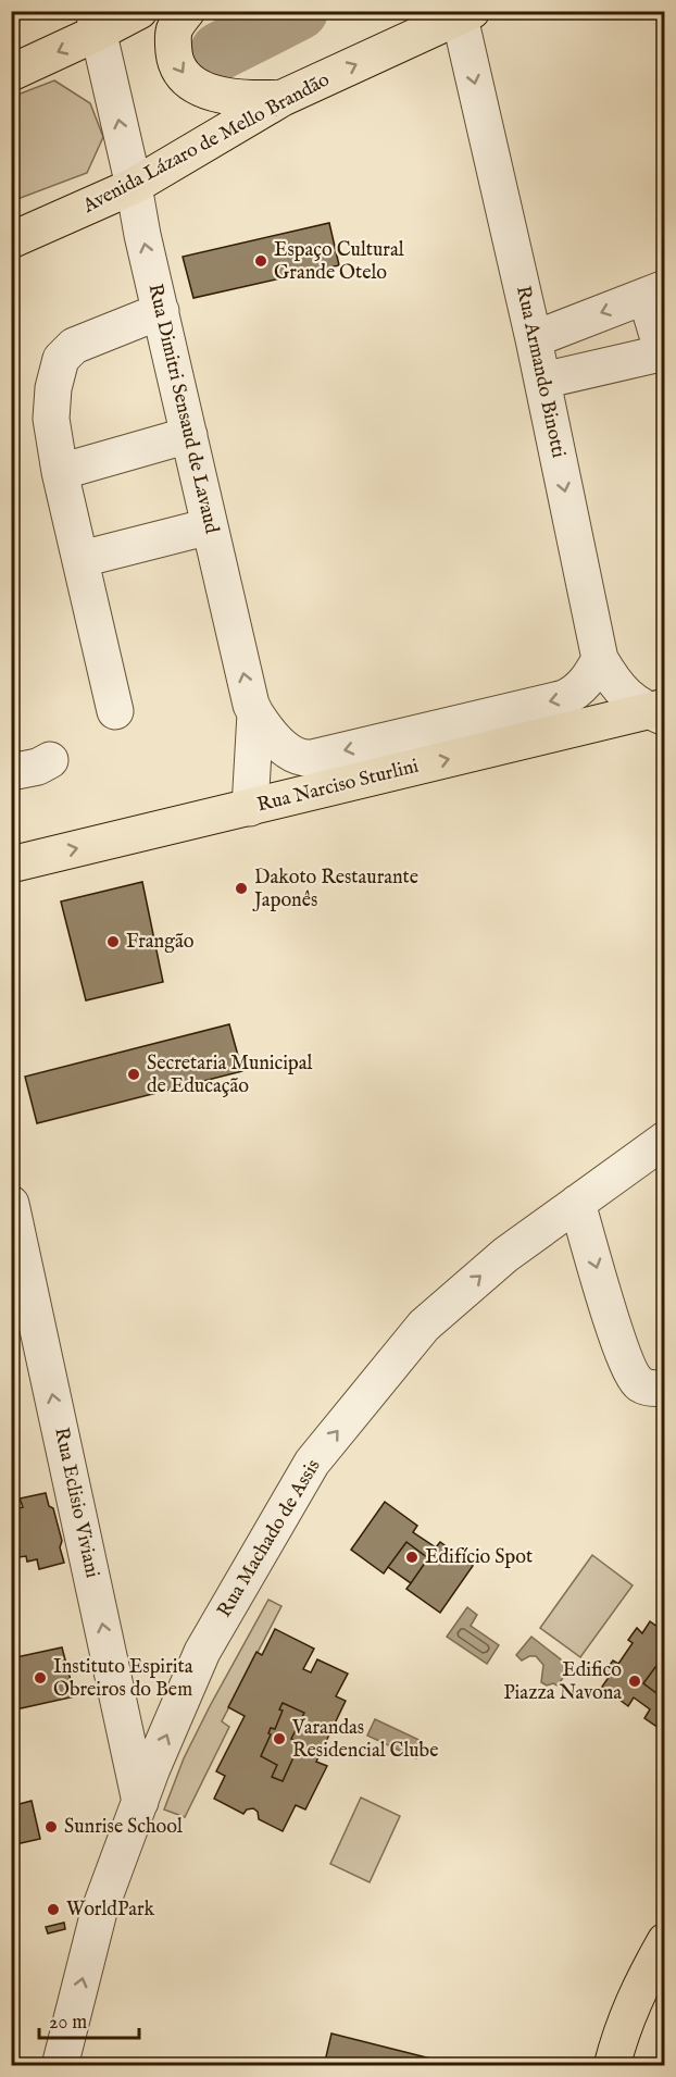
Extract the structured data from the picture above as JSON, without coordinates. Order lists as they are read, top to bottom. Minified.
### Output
{"streets":{"main road":["Avenida Lázaro de Mello Brandão","Rua Narciso Sturlini"],"street":["Rua Armando Binotti","Rua Dimitri Sensaud de Lavaud","Rua Eclisio Viviani","Rua Machado de Assis"]},"crossings":[["Avenida Lázaro de Mello Brandão","Rua Armando Binotti"],["Avenida Lázaro de Mello Brandão","Rua Dimitri Sensaud de Lavaud"],["Rua Armando Binotti","Rua Narciso Sturlini"],["Rua Dimitri Sensaud de Lavaud","Rua Narciso Sturlini"],["Rua Eclisio Viviani","Rua Machado de Assis"]],"one_way":["Avenida Lázaro de Mello Brandão","Rua Armando Binotti","Rua Eclisio Viviani","Rua Machado de Assis"],"places":["Espaço Cultural Grande Otelo","Dakoto Restaurante Japonês","Frangão","Secretaria Municipal de Educação","Edifício Spot","Instituto Espirita Obreiros do Bem","Edifico Piazza Navona","Varandas Residencial Clube","Sunrise School","WorldPark"],"scale_bar":"20 m"}
